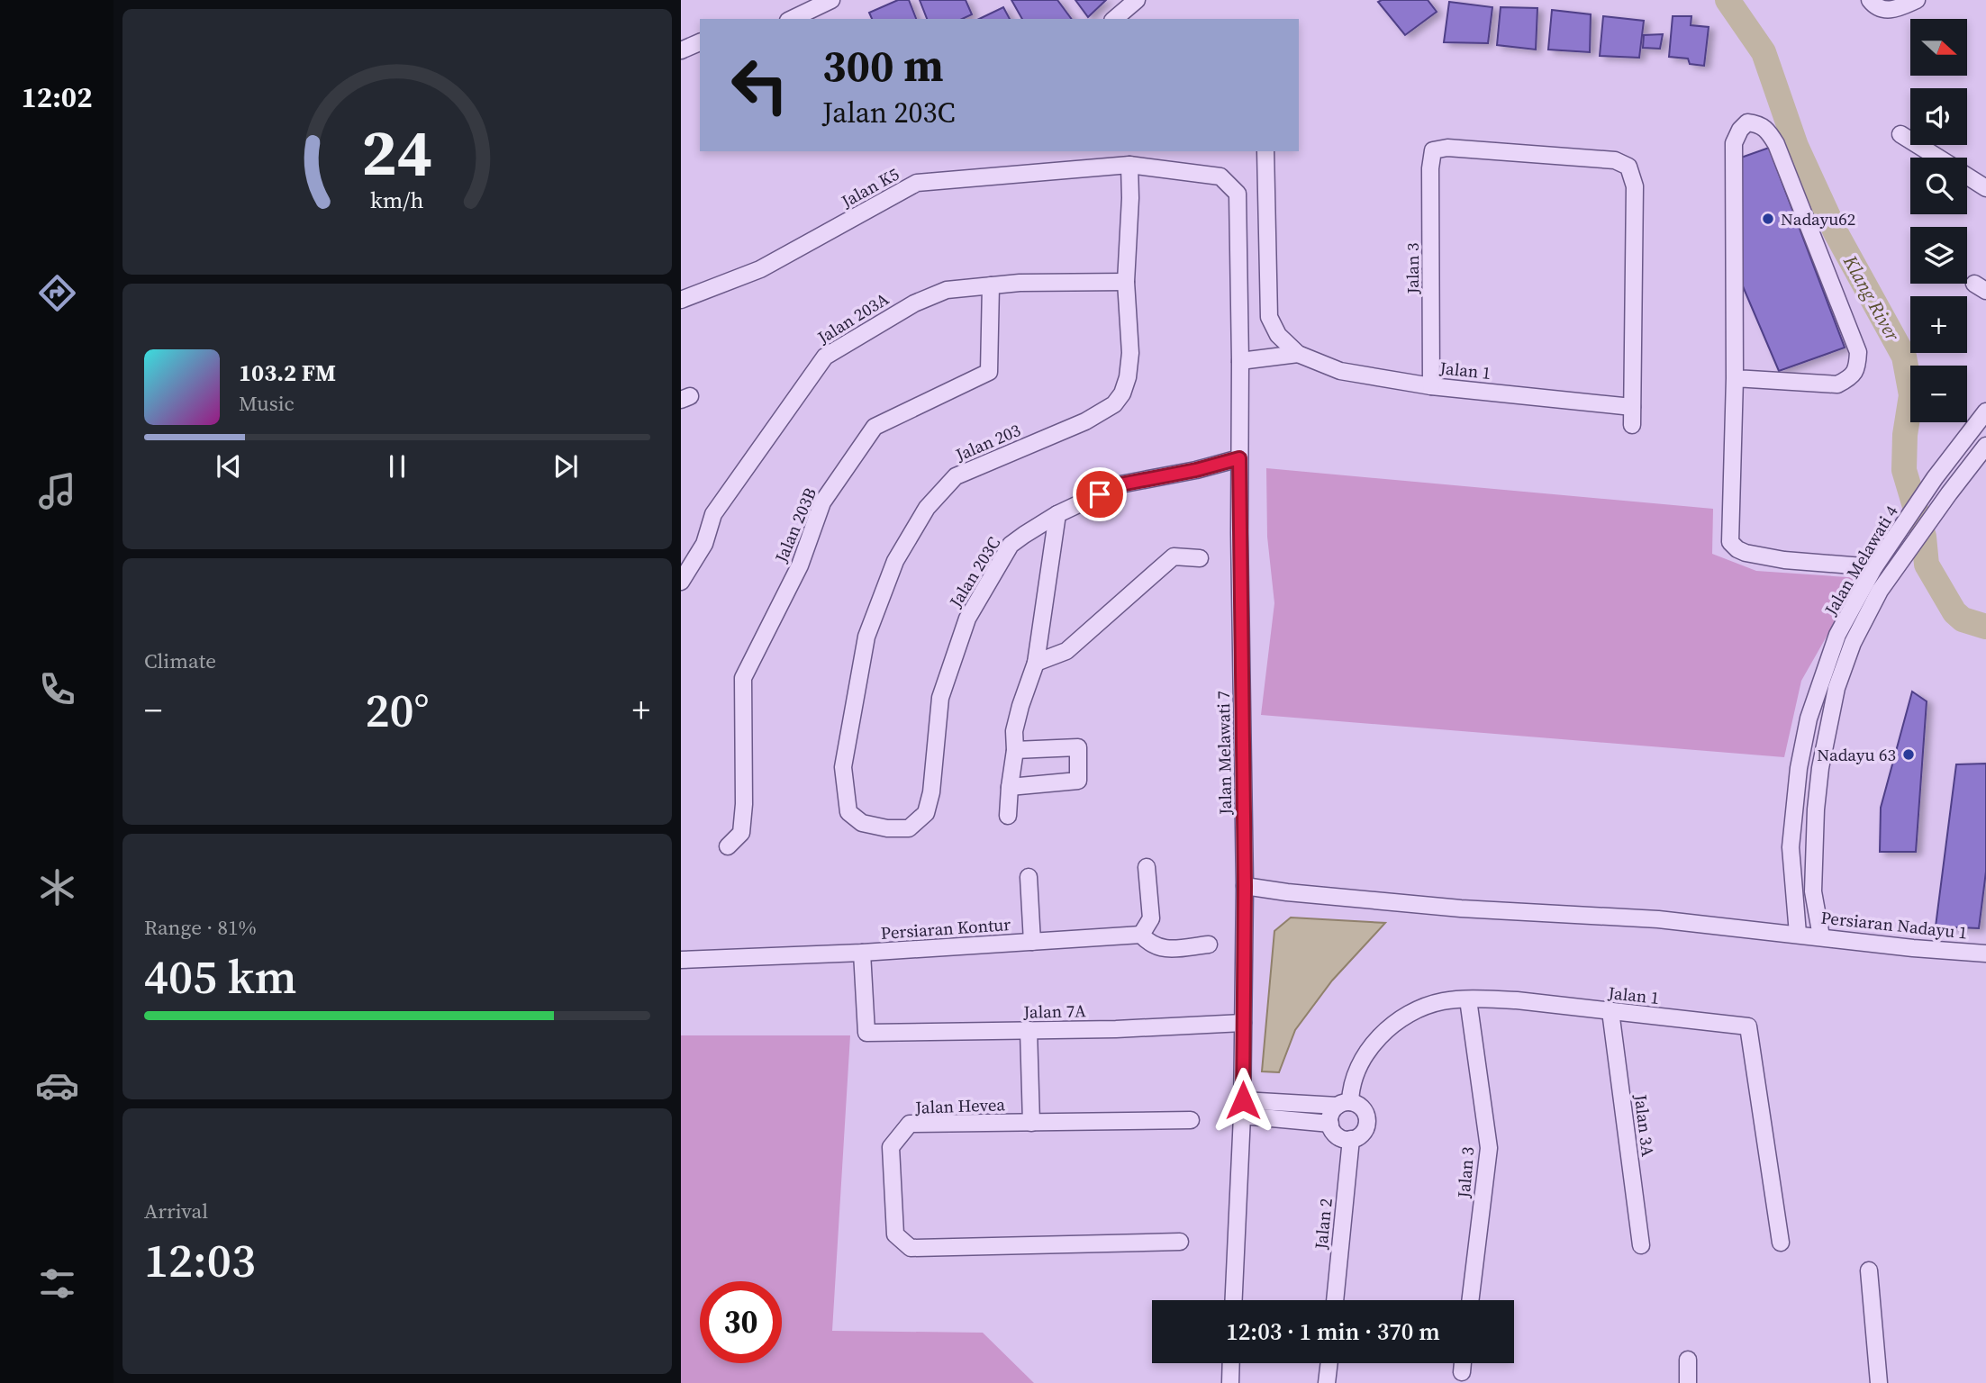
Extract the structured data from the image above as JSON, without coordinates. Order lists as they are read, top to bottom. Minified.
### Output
{"streets":{"street":["Jalan K5","Jalan 3","Jalan 203A","Jalan 1","Jalan 203","Jalan 203B","Jalan Melawati 4","Jalan 203C","Jalan Melawati 7","Persiaran Nadayu 1","Persiaran Kontur","Jalan 7A","Jalan Hevea","Jalan 3A","Jalan 2"]},"crossings":[["Jalan K5","Jalan 203"],["Jalan K5","Jalan Melawati 7"],["Jalan 3","Jalan 1"],["Jalan 203A","Jalan 203"],["Jalan 203A","Jalan 203B"],["Jalan 1","Jalan 3A"],["Jalan 1","Jalan 2"],["Jalan 203","Jalan 203C"],["Jalan Melawati 4","Persiaran Nadayu 1"],["Jalan 203C","Jalan Melawati 7"],["Jalan Melawati 7","Persiaran Nadayu 1"],["Jalan Melawati 7","Jalan 7A"],["Persiaran Kontur","Jalan 7A"]],"water":["Klang River"],"places":["Nadayu62","Nadayu 63"],"north":"right","page":{"tabs":"12:02","map_buttons":["+","−"],"turn":["300 m","Jalan 203C"],"song":["103.2 FM","Music"],"tile":["Climate",["Range · 81%","405 km"],["Arrival","12:03"]],"heat":["−","20°","+"],"limit":"30","trip":"12:03 · 1 min · 370 m","gauge":["24","km/h"]}}
